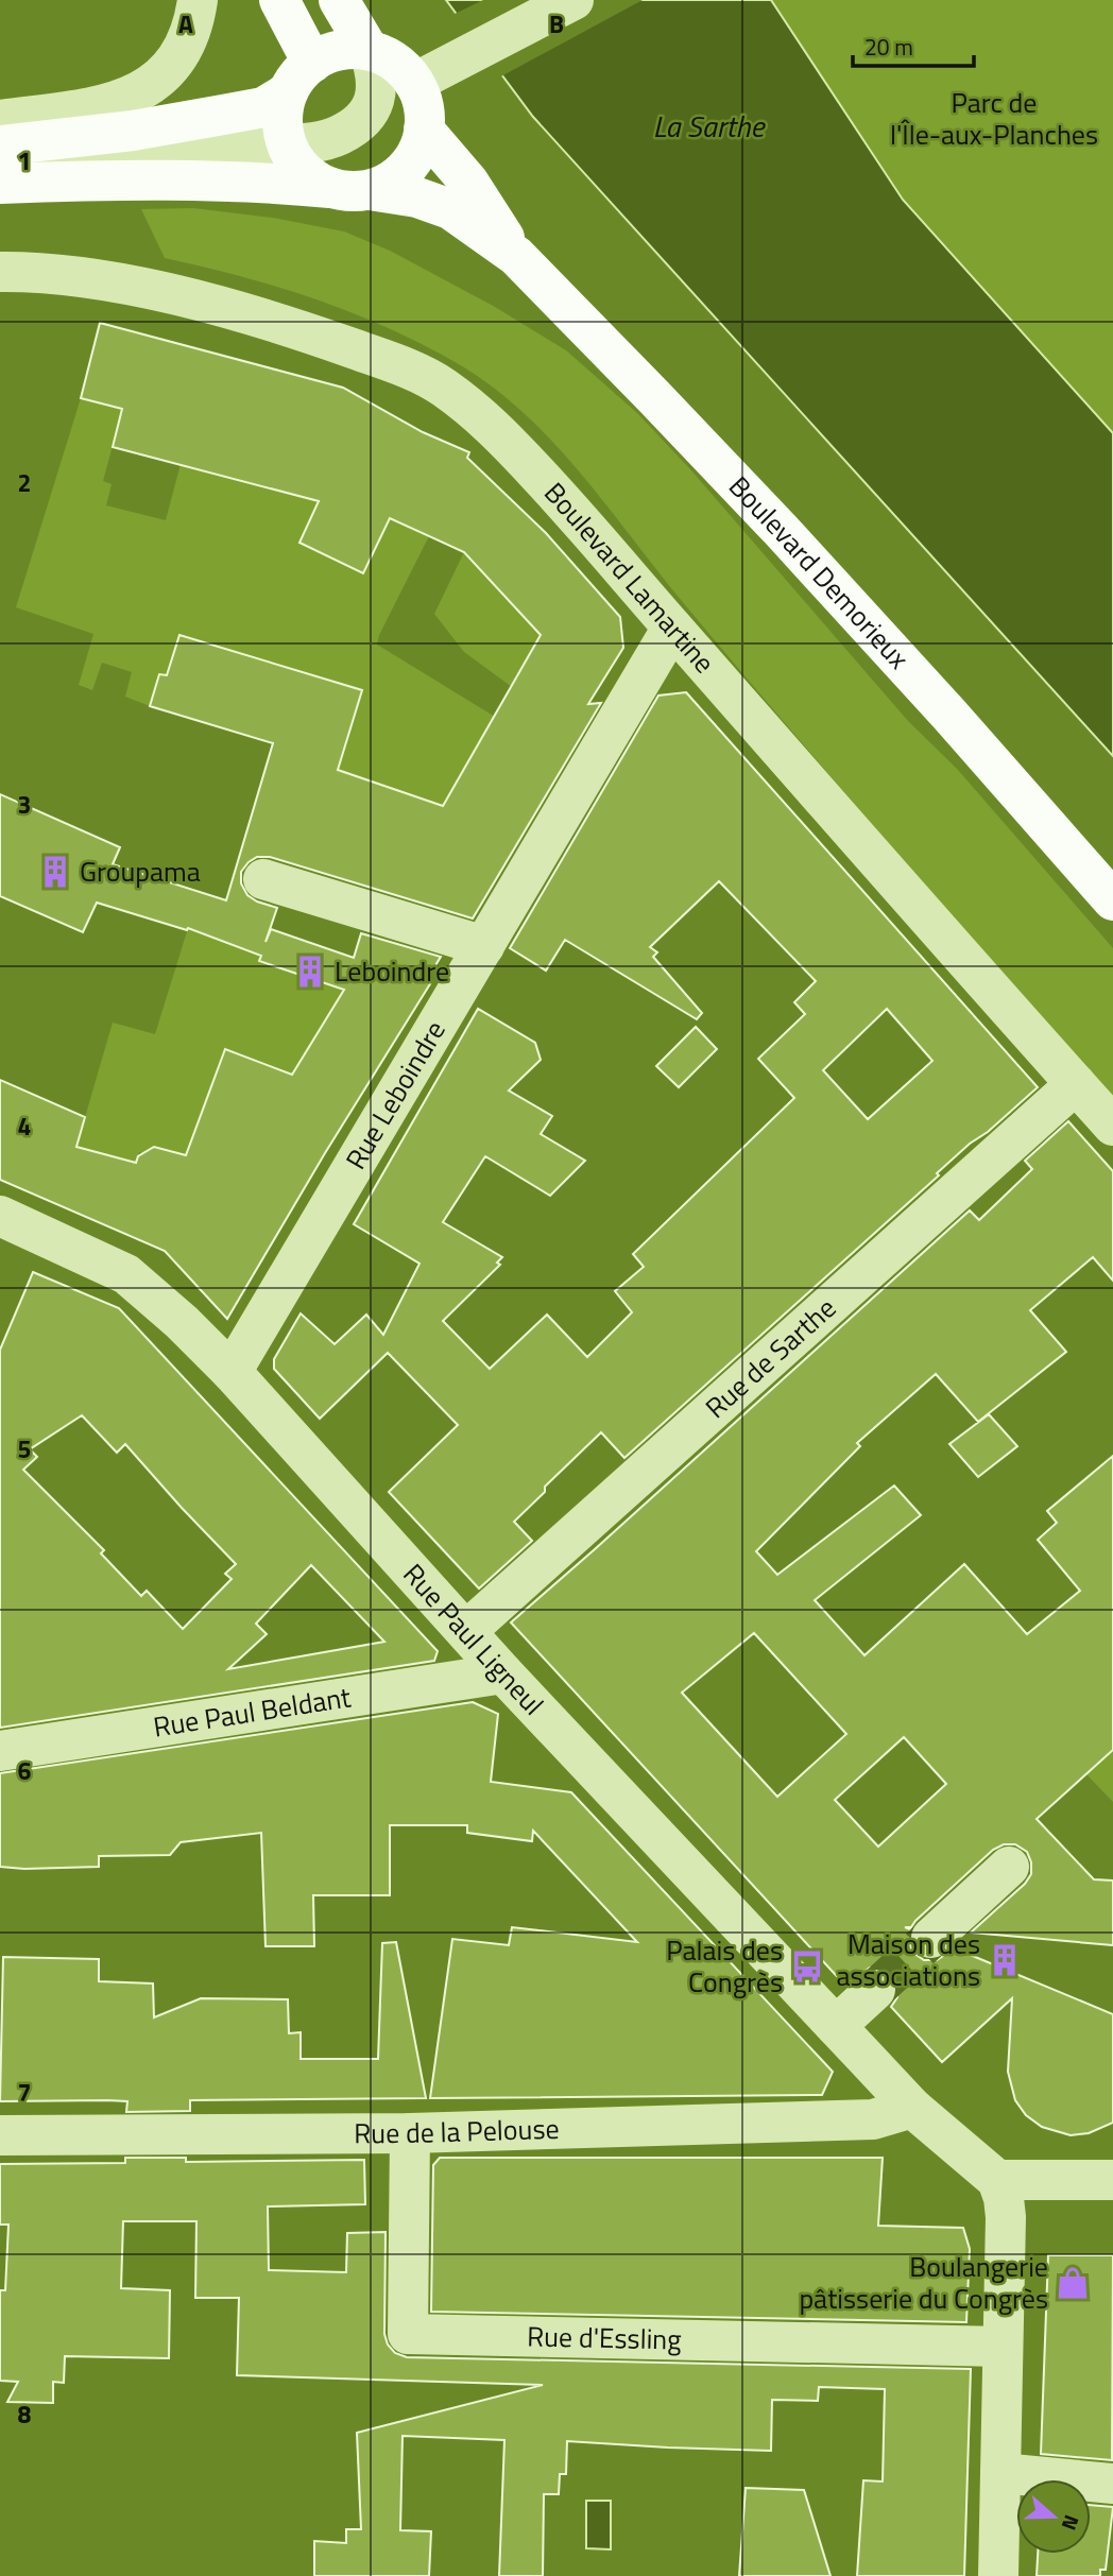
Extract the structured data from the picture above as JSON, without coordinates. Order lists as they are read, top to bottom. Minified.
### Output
{"streets":{"main road":["Boulevard Demorieux"],"street":["Boulevard Lamartine","Rue Leboindre","Rue de Sarthe","Rue Paul Ligneul","Rue Paul Beldant","Rue de la Pelouse","Rue d'Essling"]},"crossings":[["Boulevard Lamartine","Rue Leboindre"],["Boulevard Lamartine","Rue de Sarthe"],["Rue Leboindre","Rue Paul Ligneul"],["Rue de Sarthe","Rue Paul Ligneul"],["Rue Paul Ligneul","Rue Paul Beldant"],["Rue Paul Ligneul","Rue de la Pelouse"],["Rue de la Pelouse","Rue d'Essling"]],"water":["La Sarthe"],"parks":["Parc de l'Île-aux-Planches"],"places":{"building":["Groupama","Leboindre","Maison des associations"],"bus stop":["Palais des Congrès"],"shop":["Boulangerie pâtisserie du Congrès"]},"scale_bar":"20 m","north":"right","grid":{"columns":["A","B"],"rows":["1","2","3","4","5","6","7","8"]}}
